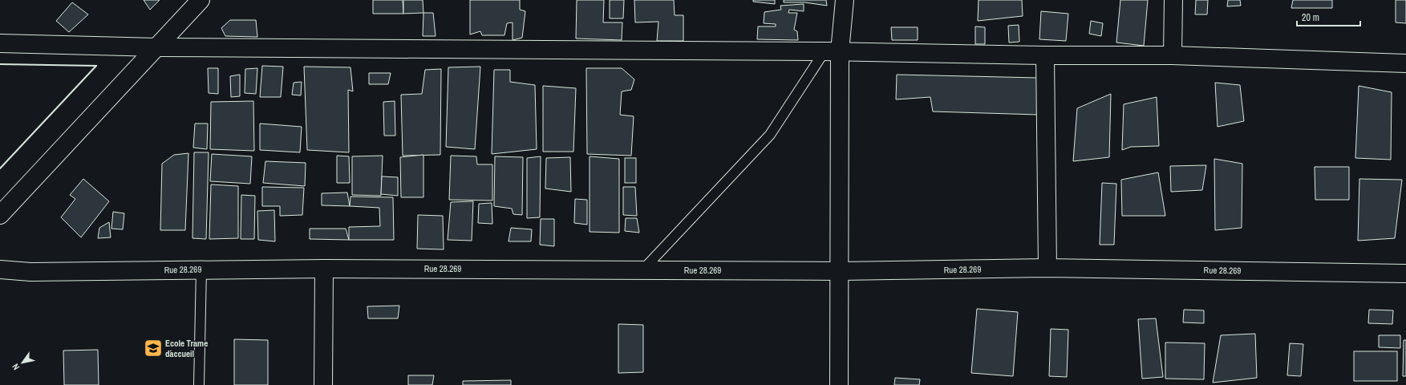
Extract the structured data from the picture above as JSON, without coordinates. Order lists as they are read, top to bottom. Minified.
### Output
{"streets":{"street":["Rue 28.269"]},"places":{"school or university":["Ecole Trame d´accueil"]},"scale_bar":"20 m","north":"bottom left"}
